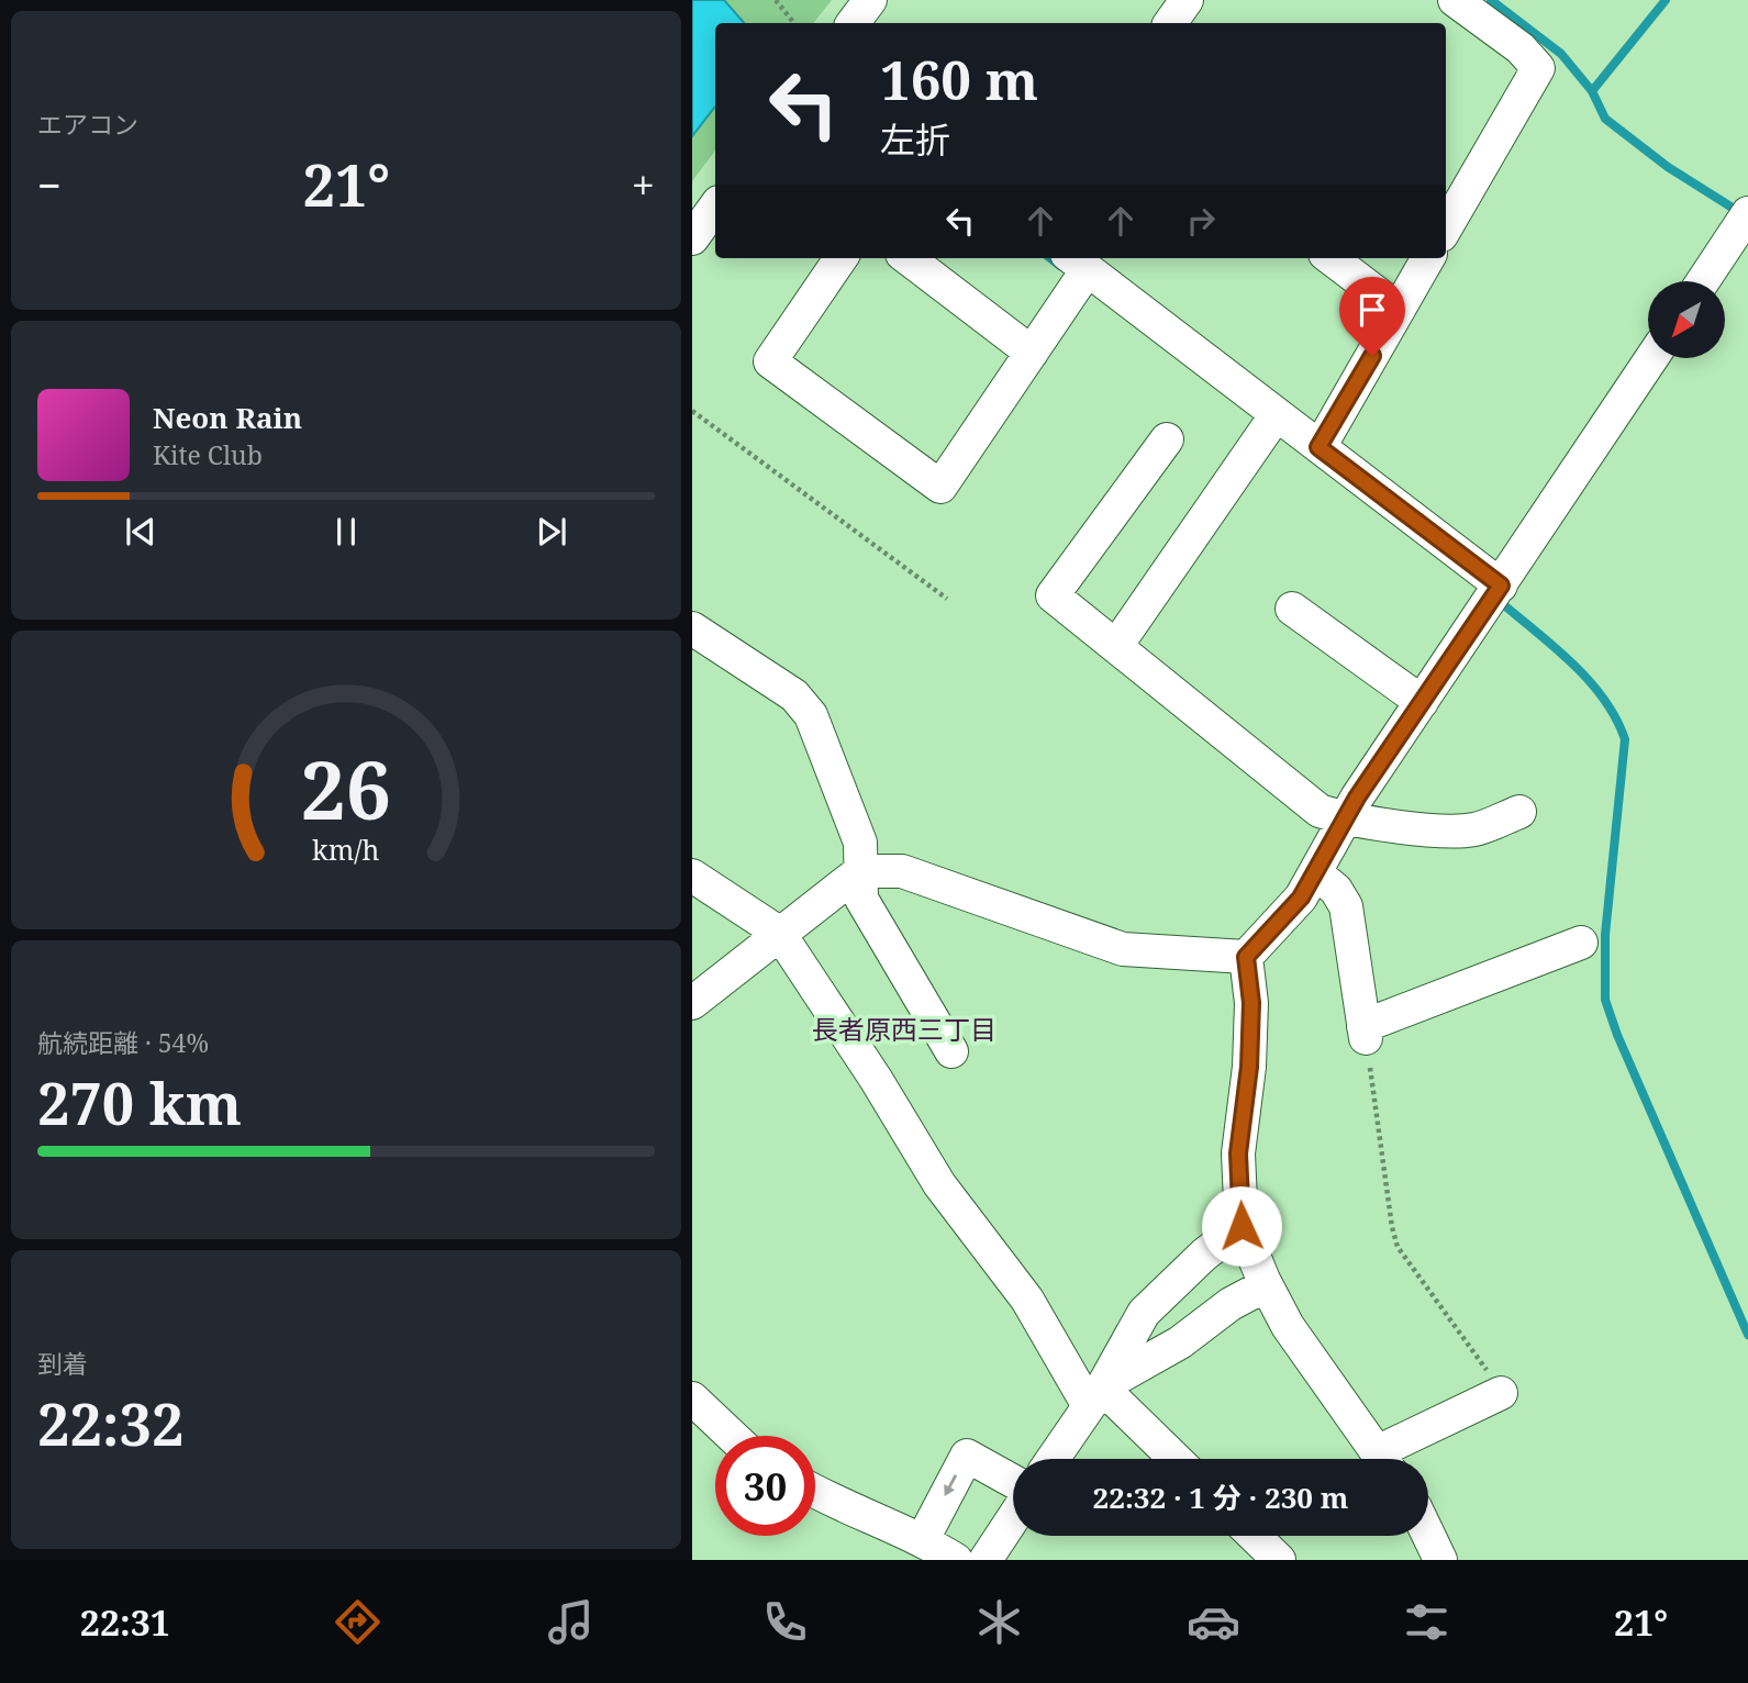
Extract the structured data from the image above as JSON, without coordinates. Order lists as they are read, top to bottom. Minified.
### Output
{"districts":["長者原西三丁目"],"north":"bottom left","page":{"tile":["エアコン",["航続距離 · 54%","270 km"],["到着","22:32"]],"turn":["160 m","左折"],"heat":["−","21°","+"],"song":["Neon Rain","Kite Club"],"limit":"30","trip":"22:32 · 1 分 · 230 m","tabs":["22:31","21°"],"gauge":["26","km/h"]}}
